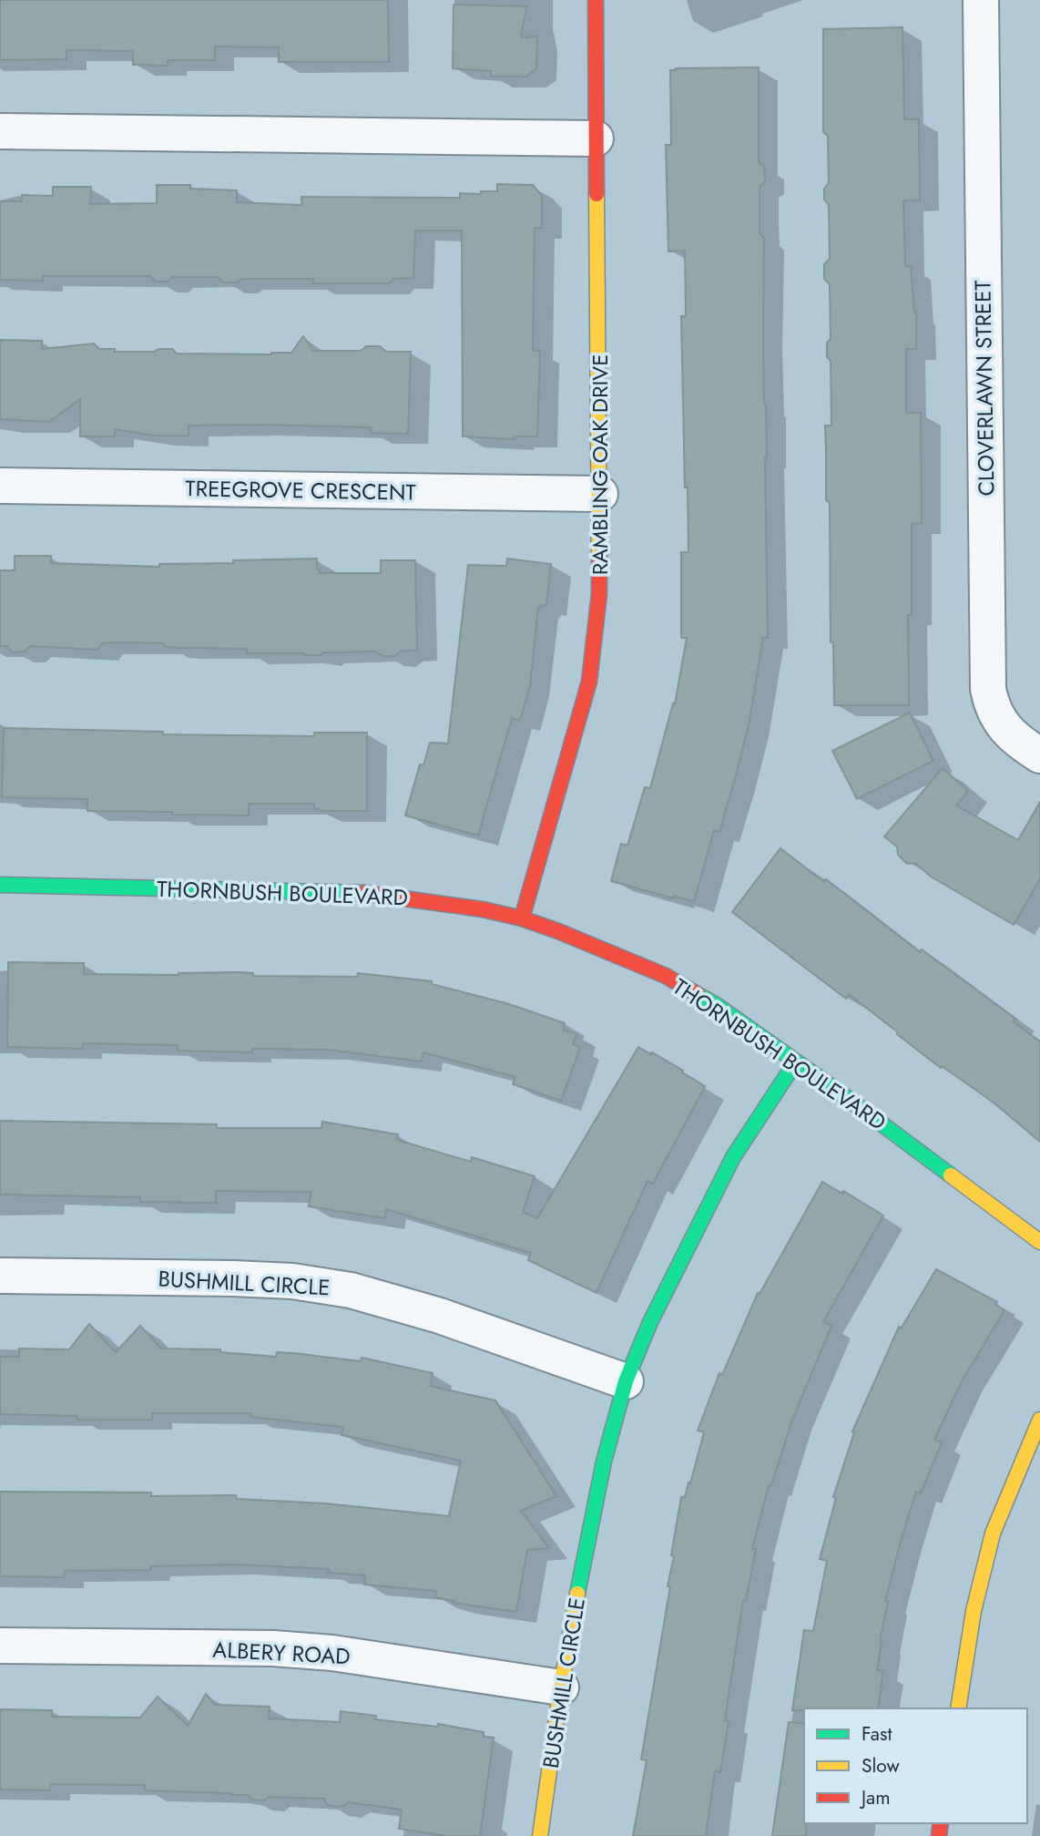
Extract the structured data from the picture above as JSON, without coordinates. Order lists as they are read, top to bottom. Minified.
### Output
{"streets":{"street":["CLOVERLAWN STREET","RAMBLING OAK DRIVE","TREEGROVE CRESCENT","THORNBUSH BOULEVARD","BUSHMILL CIRCLE","ALBERY ROAD"]},"crossings":[["RAMBLING OAK DRIVE","TREEGROVE CRESCENT"],["RAMBLING OAK DRIVE","THORNBUSH BOULEVARD"],["THORNBUSH BOULEVARD","BUSHMILL CIRCLE"],["BUSHMILL CIRCLE","ALBERY ROAD"]],"legend":["Fast","Slow","Jam"]}
